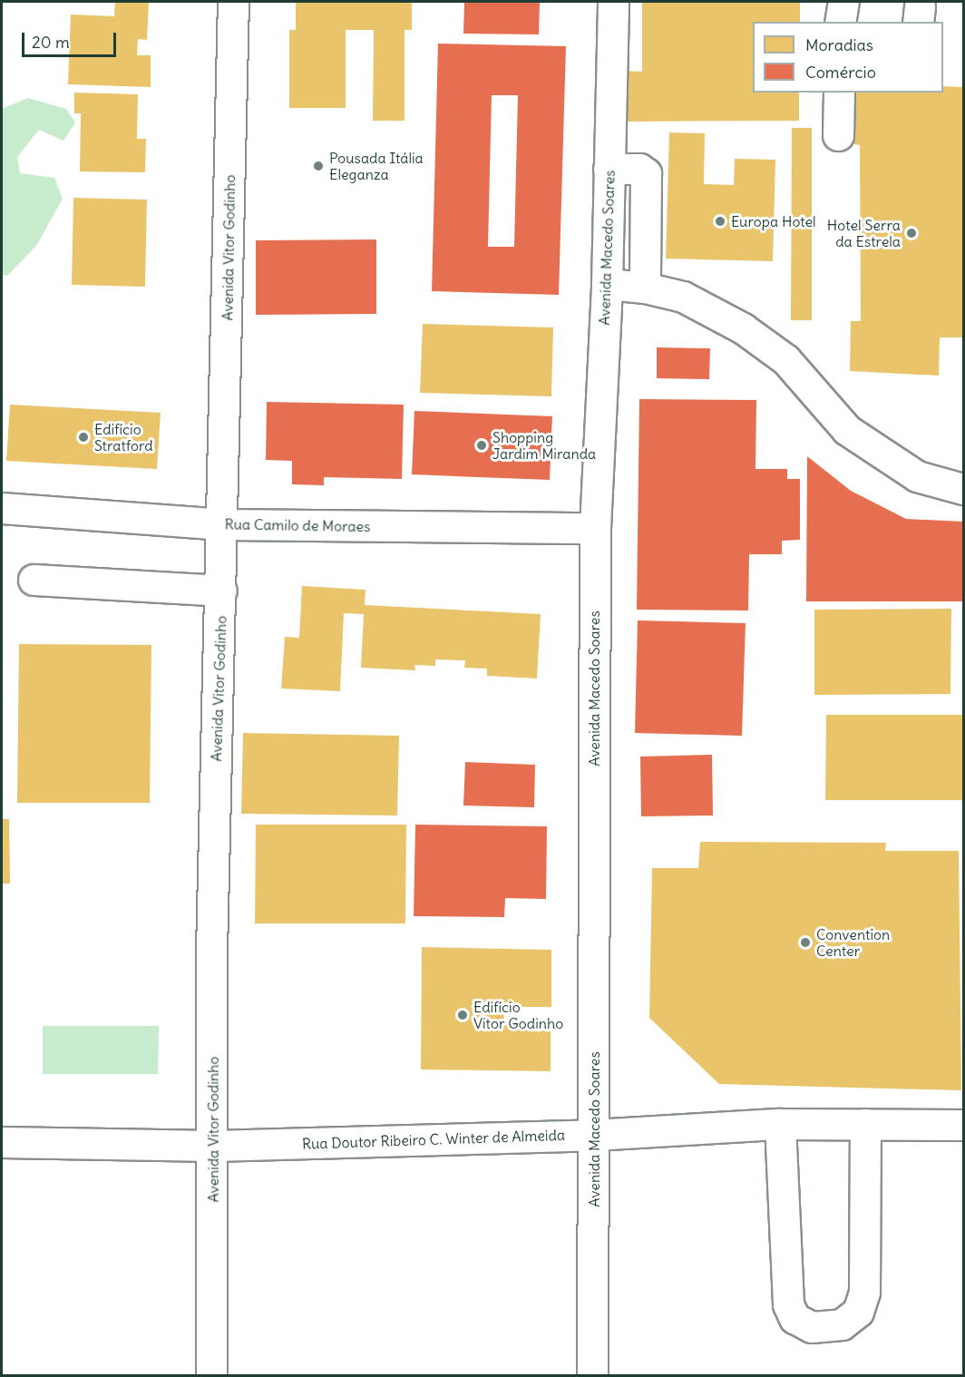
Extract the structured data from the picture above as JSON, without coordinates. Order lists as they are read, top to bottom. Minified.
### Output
{"streets":{"street":["Avenida Vitor Godinho","Avenida Macedo Soares","Rua Camilo de Moraes","Rua Doutor Ribeiro C. Winter de Almeida"]},"crossings":[["Avenida Vitor Godinho","Rua Camilo de Moraes"],["Avenida Vitor Godinho","Rua Doutor Ribeiro C. Winter de Almeida"],["Avenida Macedo Soares","Rua Camilo de Moraes"],["Avenida Macedo Soares","Rua Doutor Ribeiro C. Winter de Almeida"]],"places":["Pousada Itália Eleganza","Europa Hotel","Hotel Serra da Estrela","Edifício Stratford","Shopping Jardim Miranda","Convention Center","Edifício Vitor Godinho"],"legend":["Moradias","Comércio"],"scale_bar":"20 m"}
